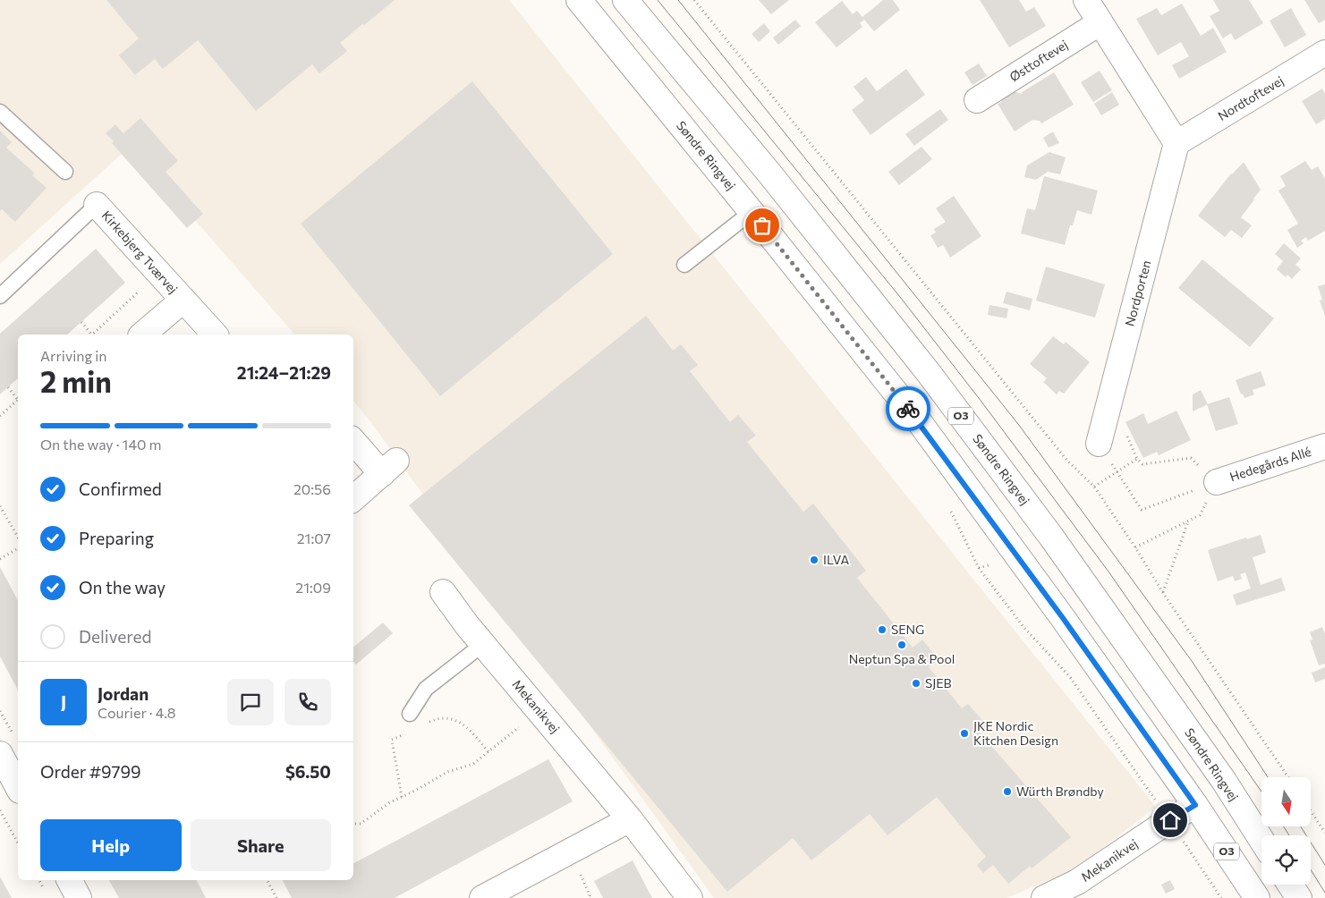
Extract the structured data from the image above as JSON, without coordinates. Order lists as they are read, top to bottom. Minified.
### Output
{"streets":{"main road":["Østtoftevej","Nordtoftevej","Søndre Ringvej","Kirkebjerg Tværvej","Nordporten","O3","Hedegårds Allé","Mekanikvej"]},"crossings":[["Nordtoftevej","Nordporten"],["Søndre Ringvej","Mekanikvej"]],"places":["ILVA","SENG","Neptun Spa & Pool","SJEB","JKE Nordic Kitchen Design","Würth Brøndby"],"north":"bottom","page":{"heading":["2 min","Arriving in","21:24–21:29"],"panel":["Jordan","Courier · 4.8","Order #9799","$6.50"],"bar":"On the way · 140 m","list":[["Confirmed","20:56"],["Preparing","21:07"],["On the way","21:09"],"Delivered"],"round":"J","buttons":["Help","Share"]}}
